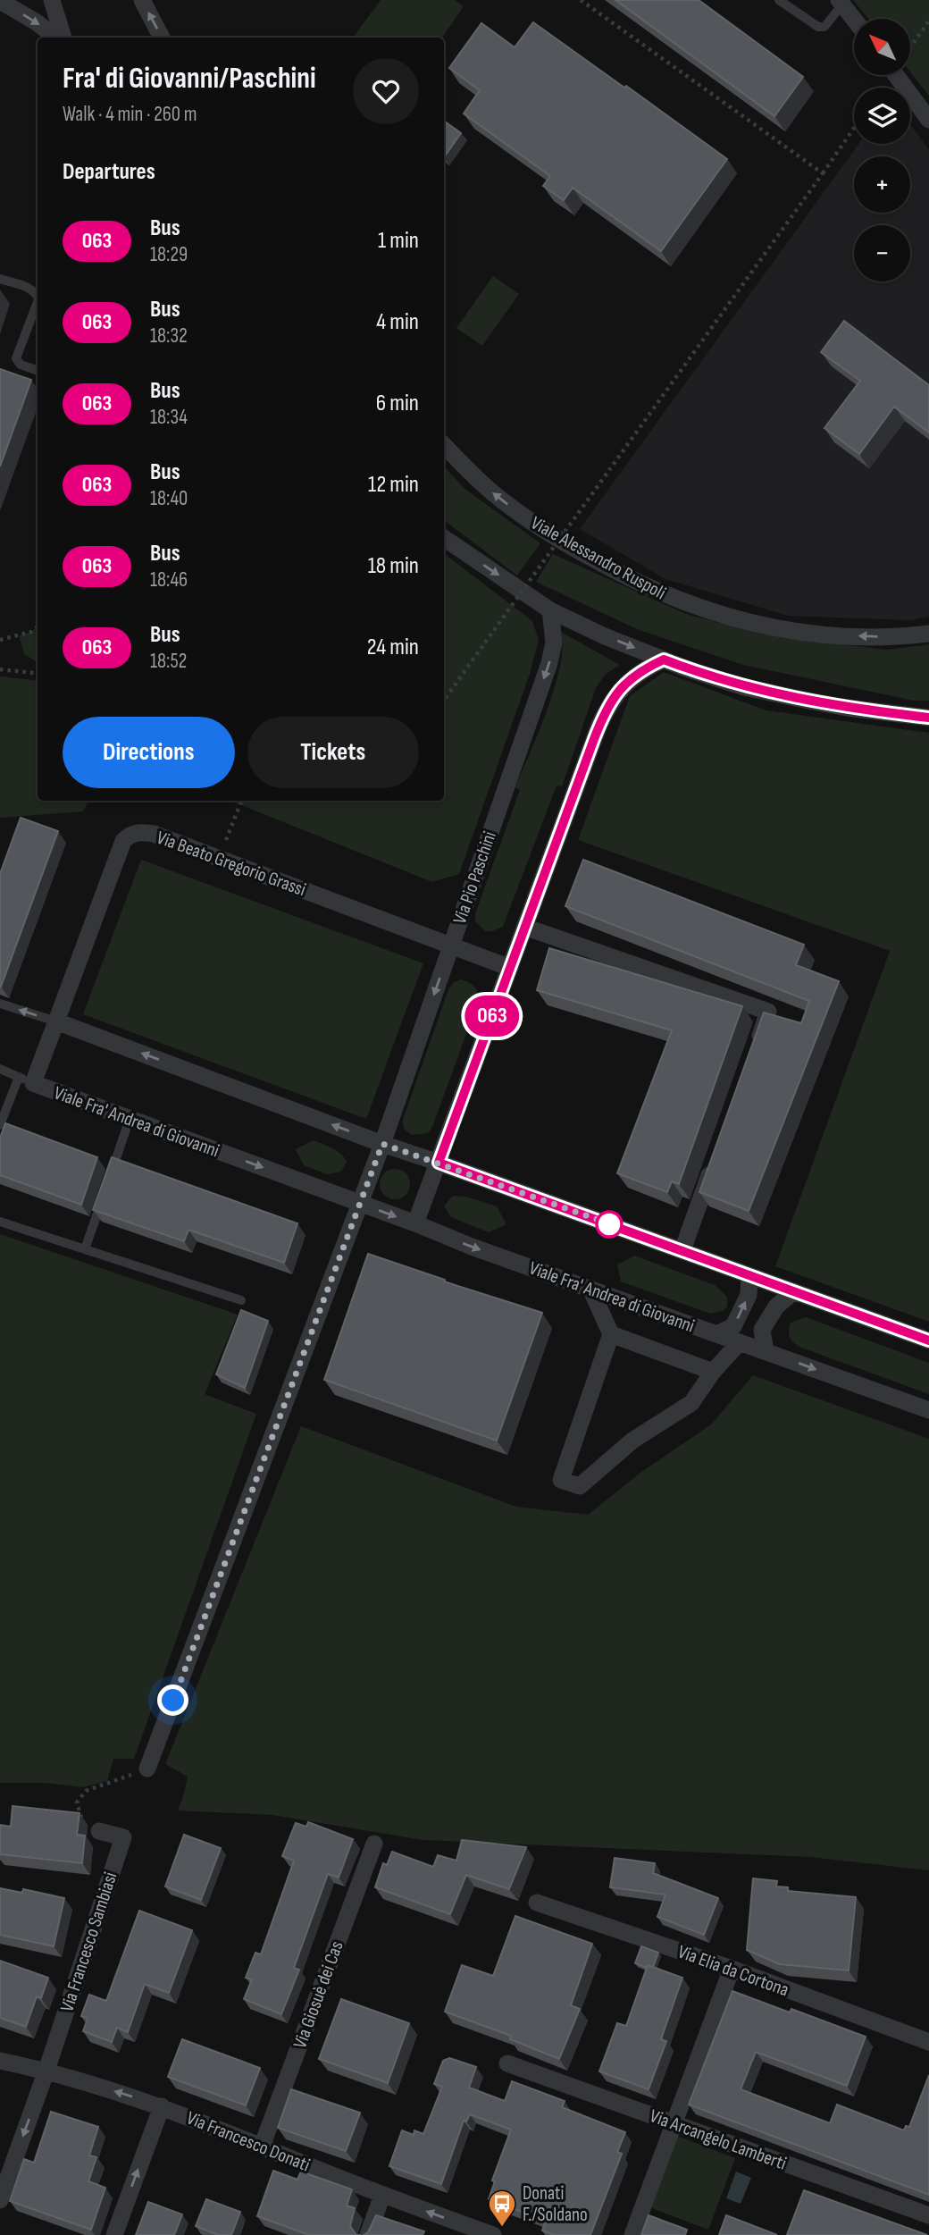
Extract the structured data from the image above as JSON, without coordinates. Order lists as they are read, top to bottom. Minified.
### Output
{"streets":{"street":["Viale Alessandro Ruspoli","Via Beato Gregorio Grassi","Via Pio Paschini","Viale Fra' Andrea di Giovanni","Via Francesco Sambiasi","Via Elia da Cortona","Via Giosuè dei Cas","Via Arcangelo Lamberti","Via Francesco Donati"]},"crossings":[["Via Beato Gregorio Grassi","Via Pio Paschini"],["Via Beato Gregorio Grassi","Viale Fra' Andrea di Giovanni"],["Via Pio Paschini","Viale Fra' Andrea di Giovanni"],["Via Francesco Sambiasi","Via Francesco Donati"],["Via Giosuè dei Cas","Via Francesco Donati"]],"one_way":["Via Francesco Donati"],"places":{"bus stop":["Donati F./Soldano"]},"lines":["bus line 063"],"north":"top left","page":{"on_map":"063","map_buttons":["+","−"],"heading":[["Fra' di Giovanni/Paschini","Walk · 4 min · 260 m"],"Departures"],"list":[{"mark":"063","name":"Bus","note":"18:29","value":"1 min"},{"mark":"063","name":"Bus","note":"18:32","value":"4 min"},{"mark":"063","name":"Bus","note":"18:34","value":"6 min"},{"mark":"063","name":"Bus","note":"18:40","value":"12 min"},{"mark":"063","name":"Bus","note":"18:46","value":"18 min"},{"mark":"063","name":"Bus","note":"18:52","value":"24 min"}],"buttons":["Directions","Tickets"]}}
